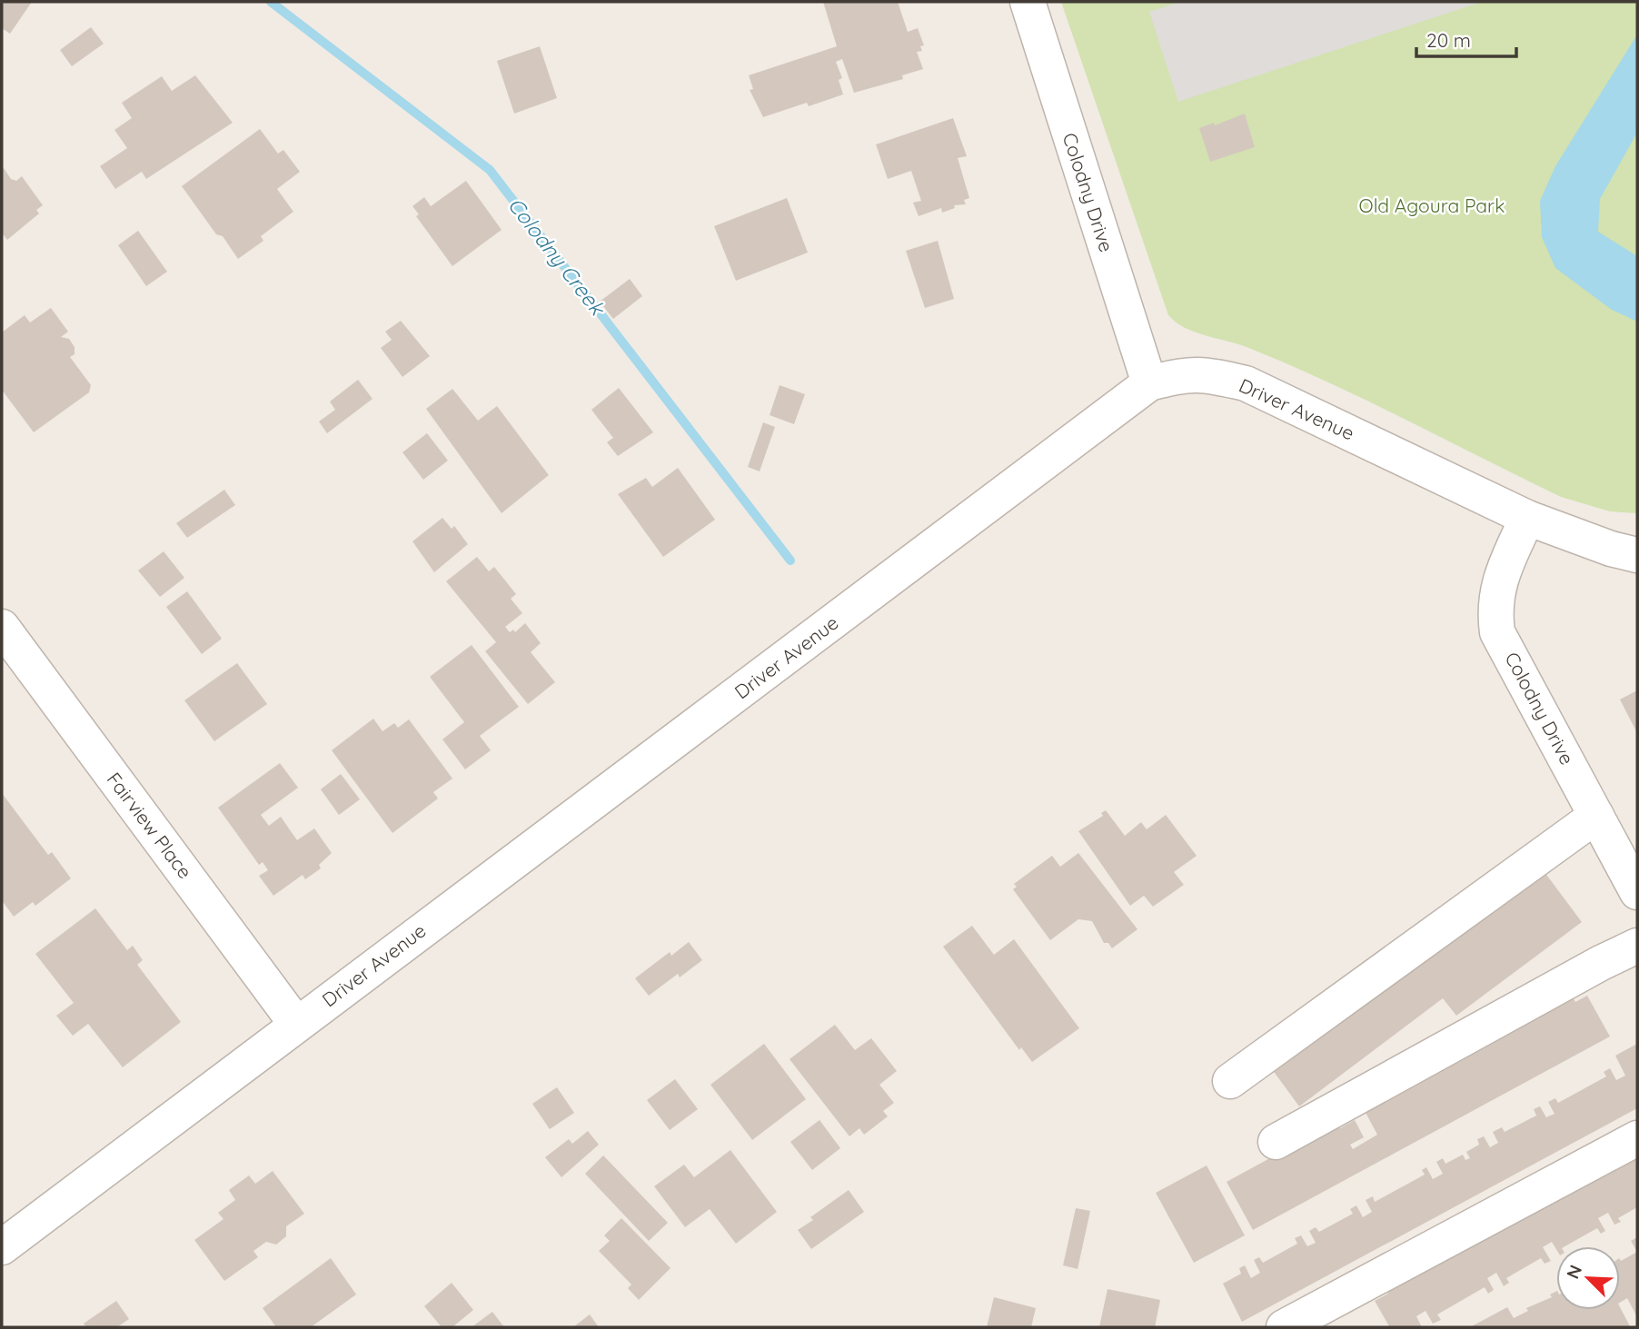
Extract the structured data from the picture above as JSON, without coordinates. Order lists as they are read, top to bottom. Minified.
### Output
{"streets":{"street":["Colodny Drive","Driver Avenue","Fairview Place"]},"crossings":[["Colodny Drive","Driver Avenue"],["Driver Avenue","Fairview Place"]],"water":["Colodny Creek"],"parks":["Old Agoura Park"],"scale_bar":"20 m","north":"top left"}
